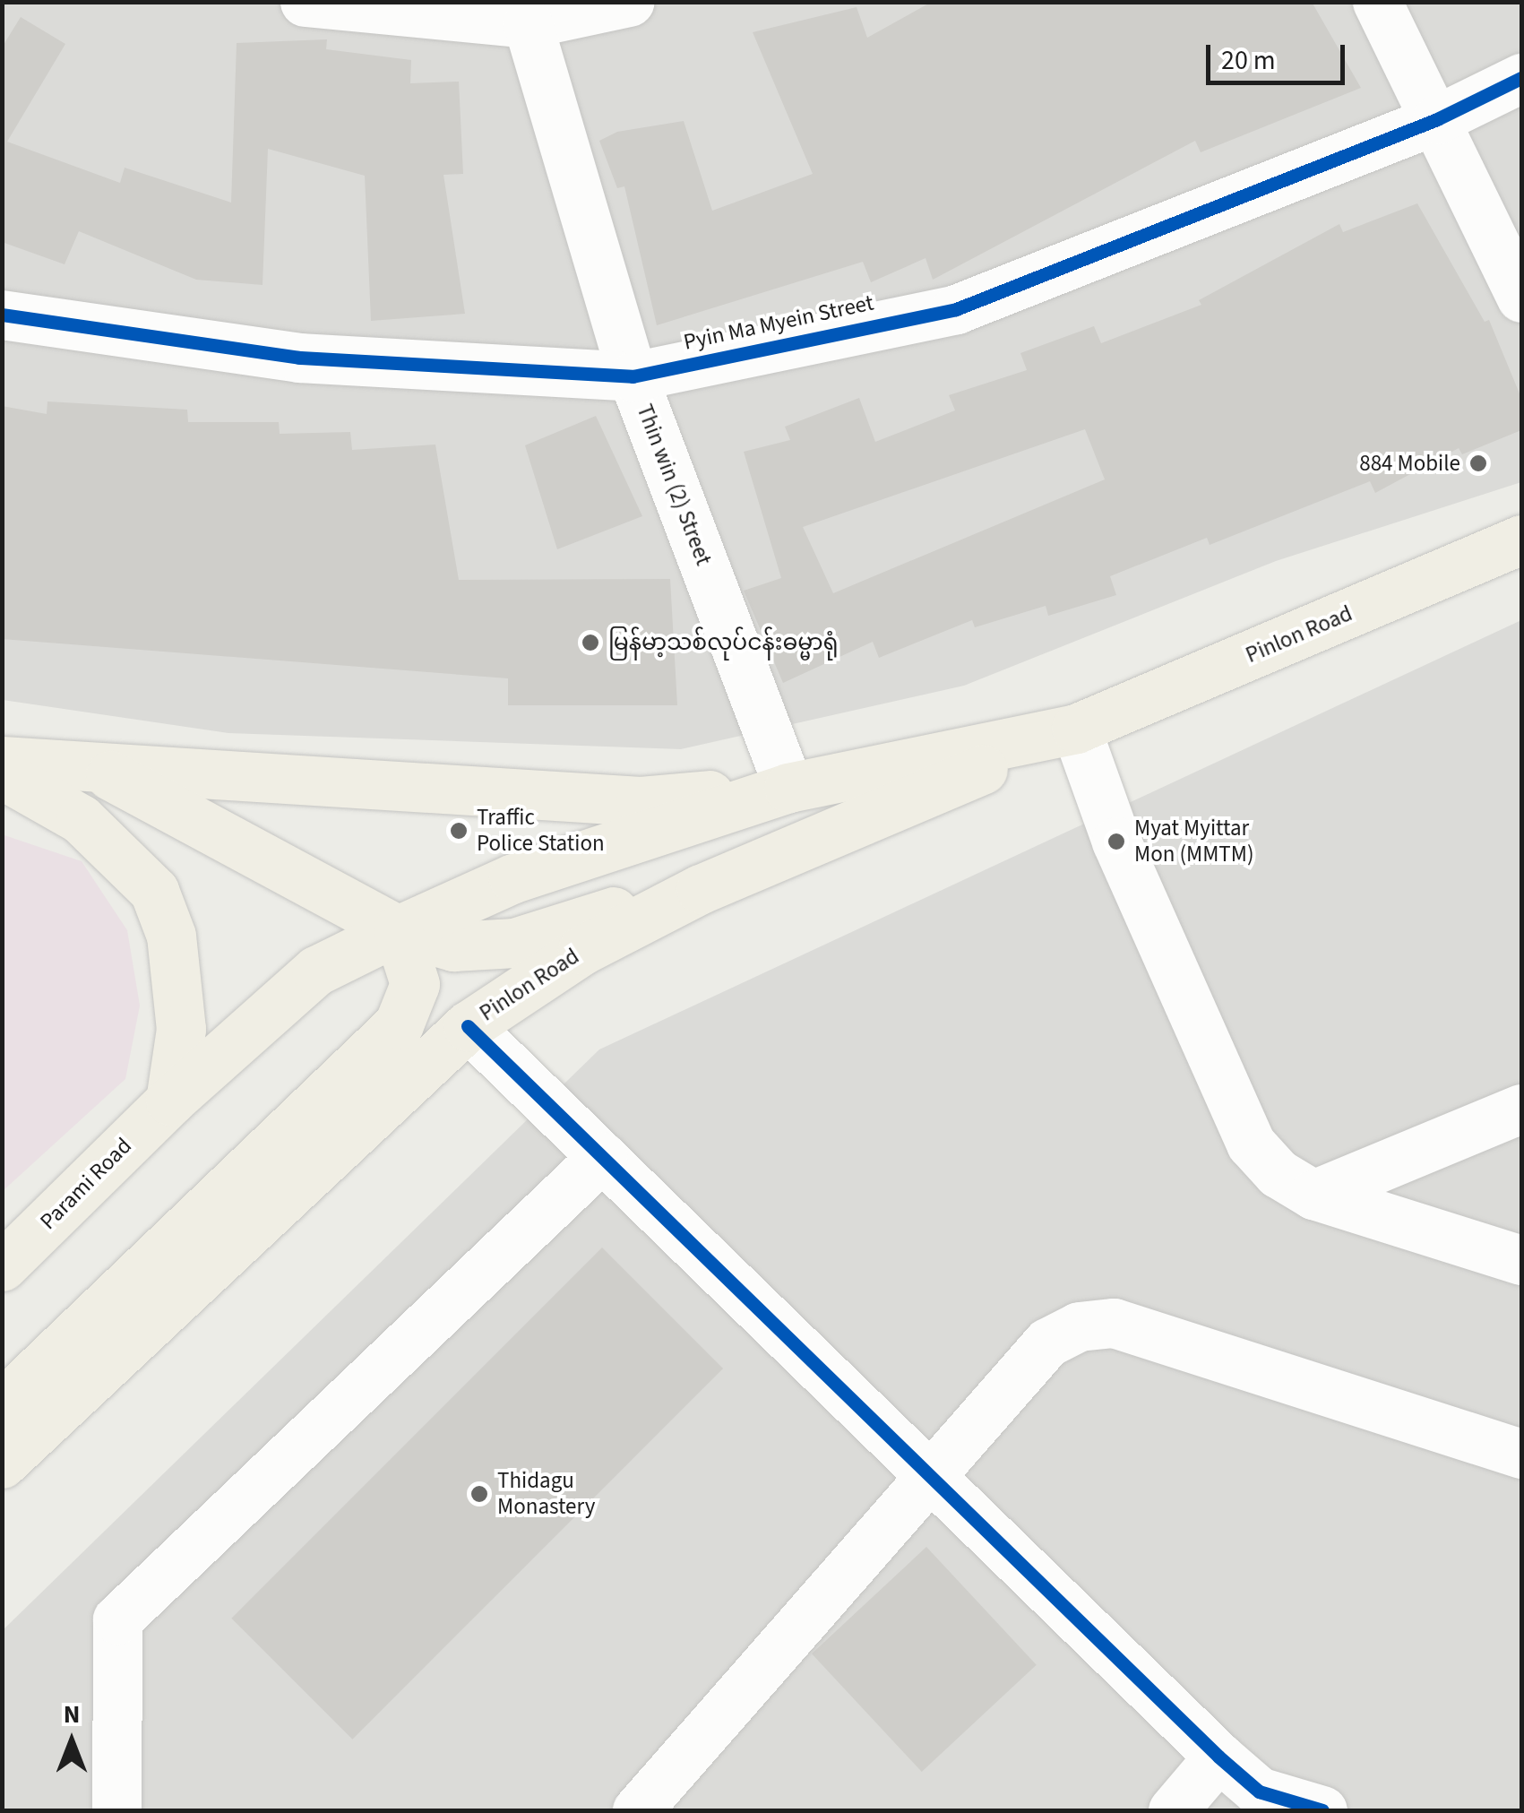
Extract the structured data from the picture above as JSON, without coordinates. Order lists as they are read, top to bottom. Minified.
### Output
{"streets":{"main road":["Pinlon Road","Parami Road"],"street":["Pyin Ma Myein Street","Thin win (2) Street"]},"crossings":[["Pyin Ma Myein Street","Thin win (2) Street"],["Thin win (2) Street","Pinlon Road"],["Pinlon Road","Parami Road"]],"places":["884 Mobile","မြန်မာ့သစ်လုပ်ငန်းဓမ္မာရုံ","Traffic Police Station","Myat Myittar Mon (MMTM)","Thidagu Monastery"],"scale_bar":"20 m","north":"top"}
